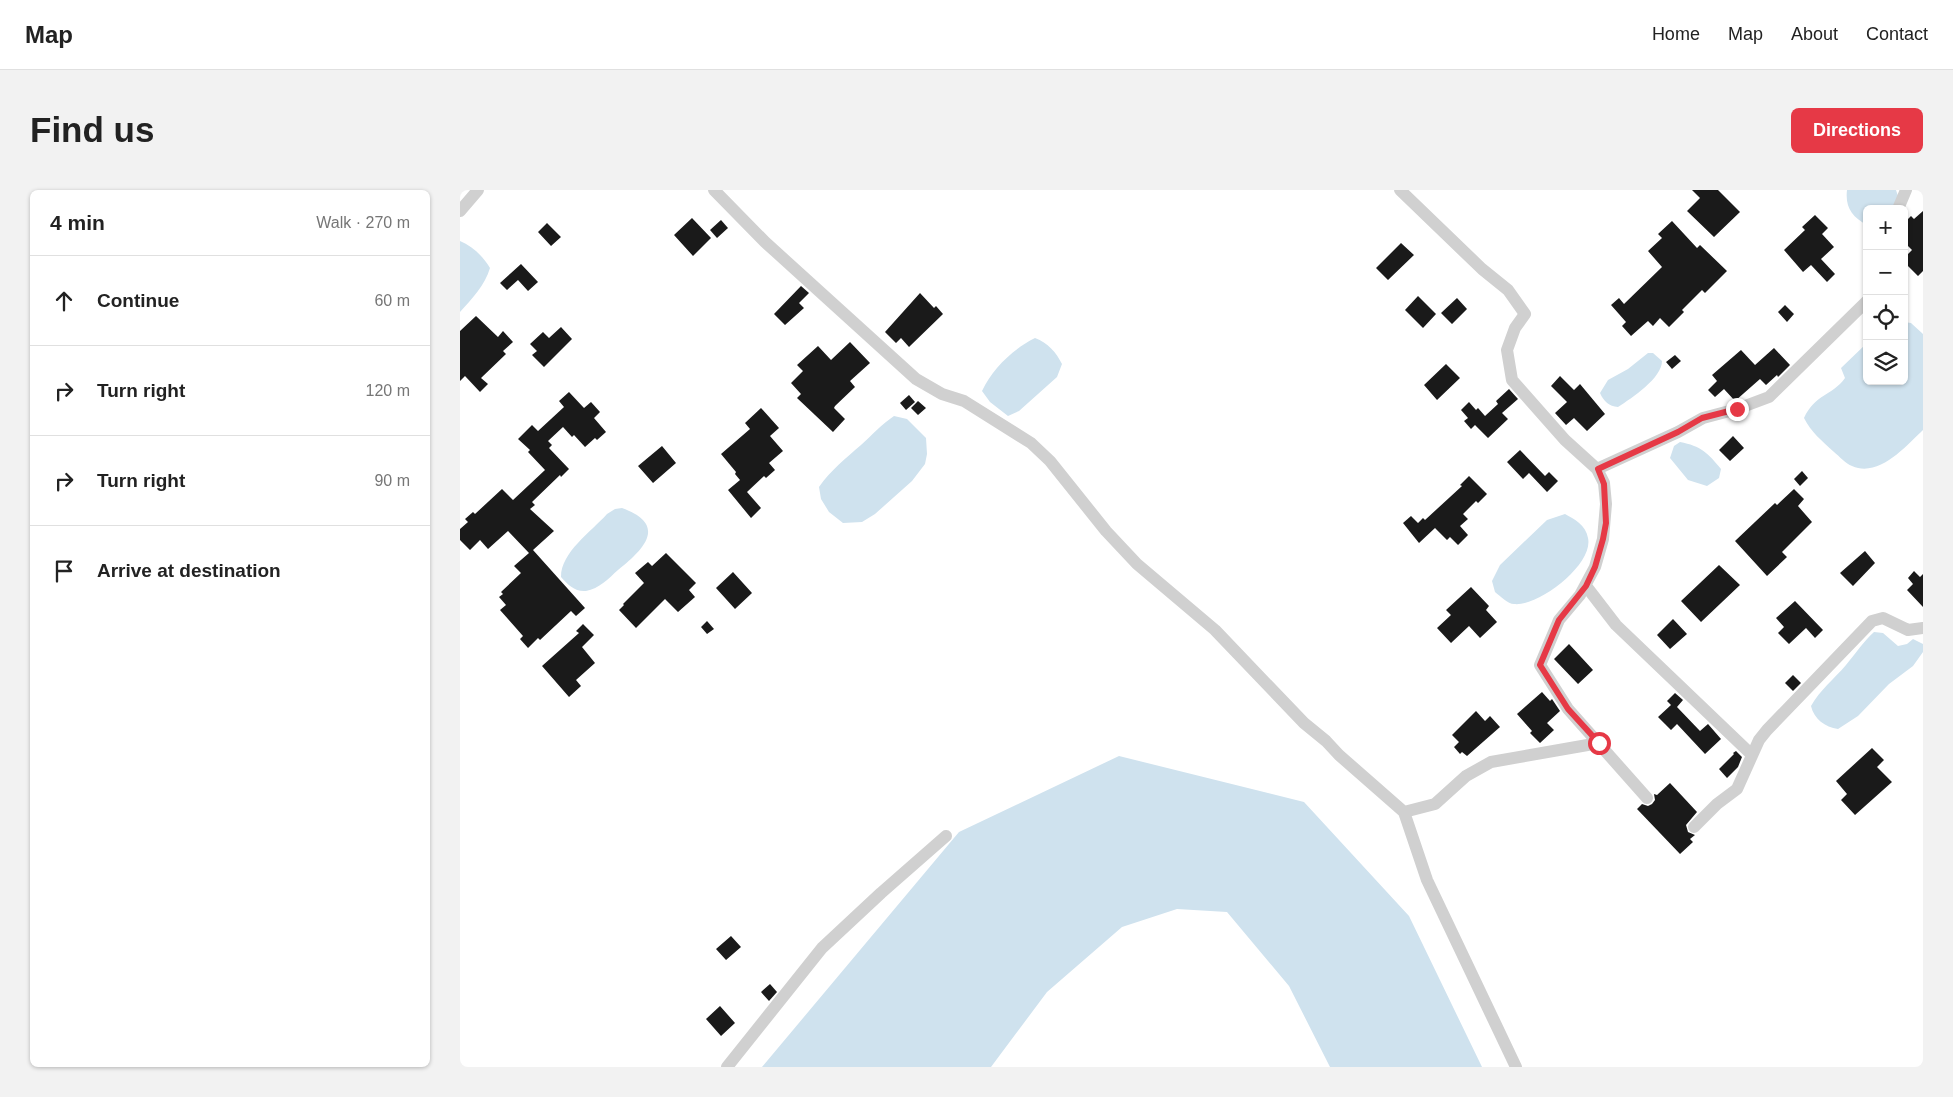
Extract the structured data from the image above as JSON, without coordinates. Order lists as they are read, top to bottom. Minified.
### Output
{"page":{"header":"Map","nav":["Home","Map","About","Contact"],"buttons":"Directions","title":"Find us","heading":["4 min","Walk · 270 m"],"map_buttons":["+","−"],"list":[["Continue","60 m"],["Turn right","120 m"],["Turn right","90 m"],"Arrive at destination"]}}
